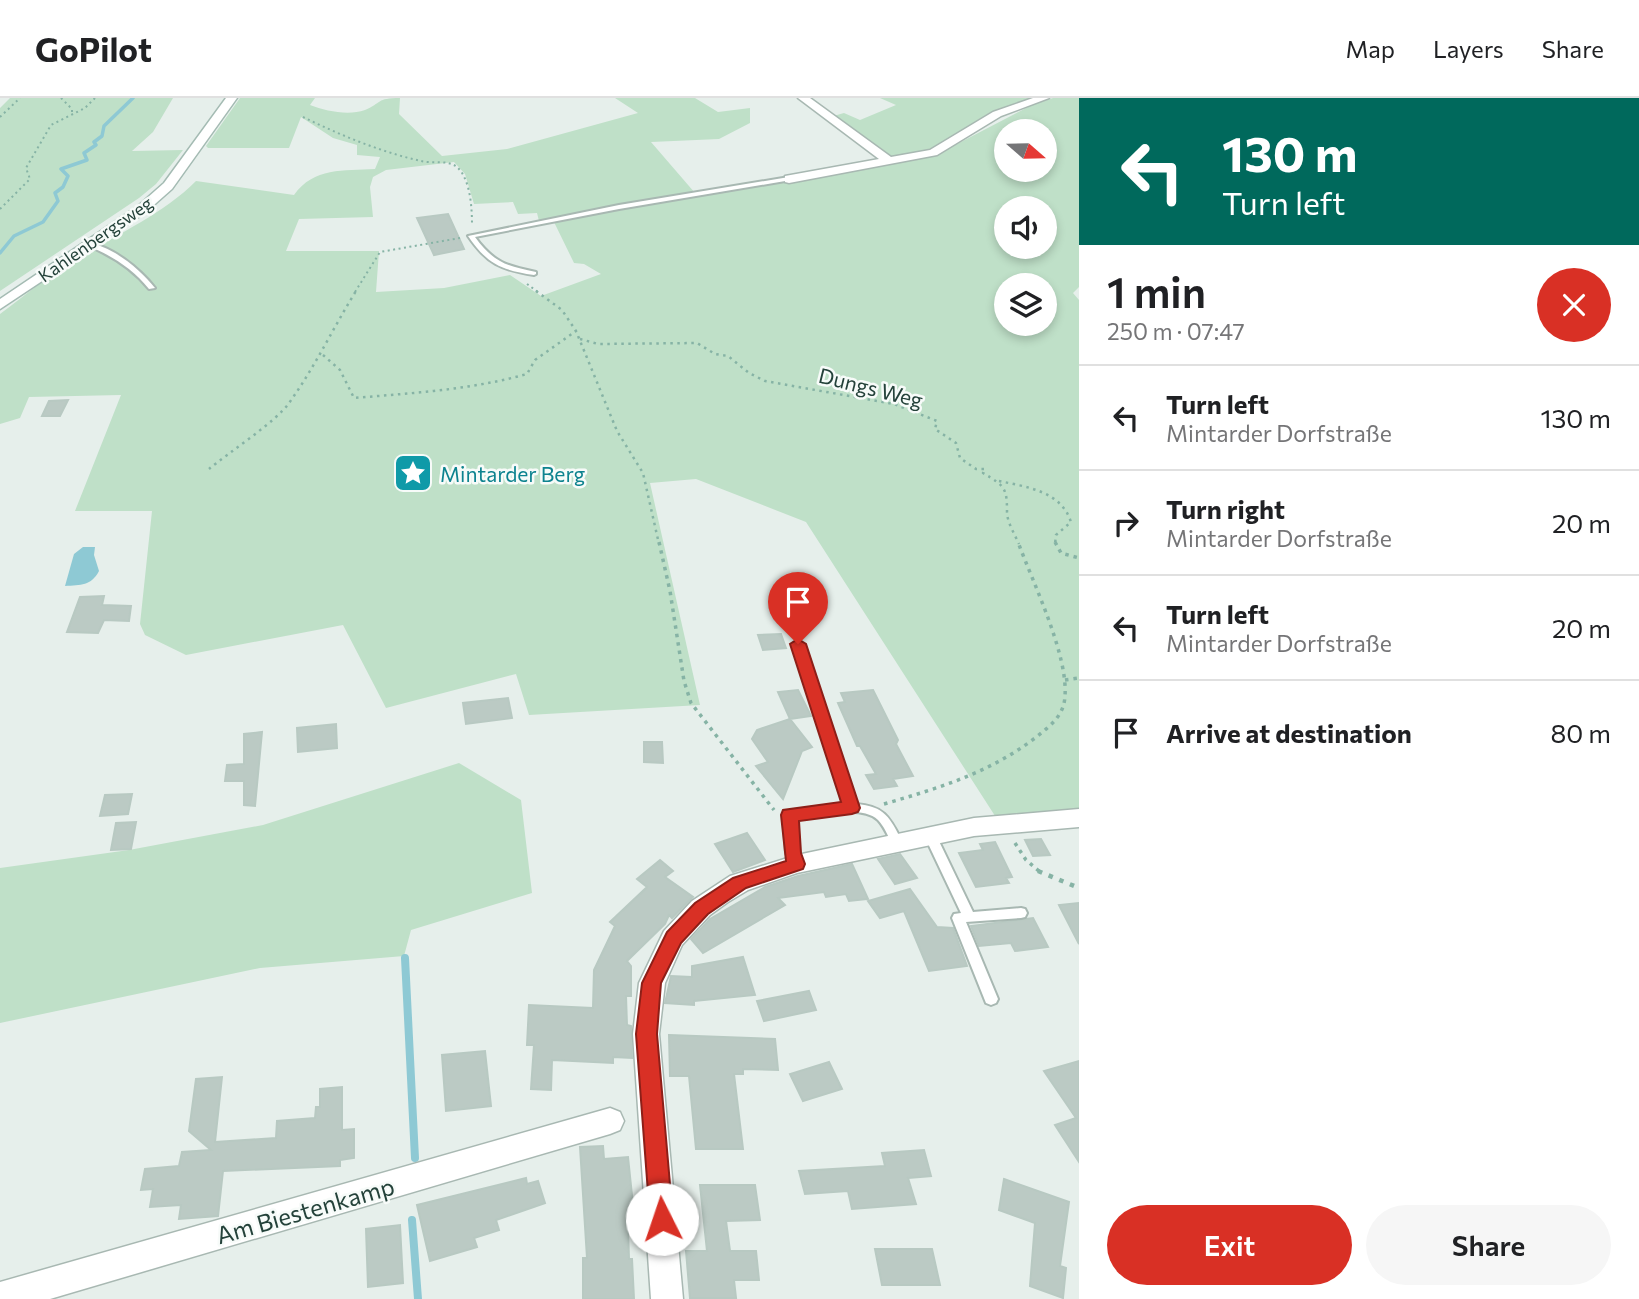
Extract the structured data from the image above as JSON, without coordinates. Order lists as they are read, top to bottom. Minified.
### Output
{"streets":{"street":["Kahlenbergsweg","Am Biestenkamp"],"path":["Dungs Weg"]},"places":{"place":["Mintarder Berg"]},"north":"right","page":{"header":"GoPilot","nav":["Map","Layers","Share"],"turn":["130 m","Turn left"],"heading":["1 min","250 m · 07:47"],"list":[{"name":"Turn left","note":"Mintarder Dorfstraße","value":"130 m"},{"name":"Turn right","note":"Mintarder Dorfstraße","value":"20 m"},{"name":"Turn left","note":"Mintarder Dorfstraße","value":"20 m"},{"name":"Arrive at destination","value":"80 m"}],"buttons":["Exit","Share"]}}
